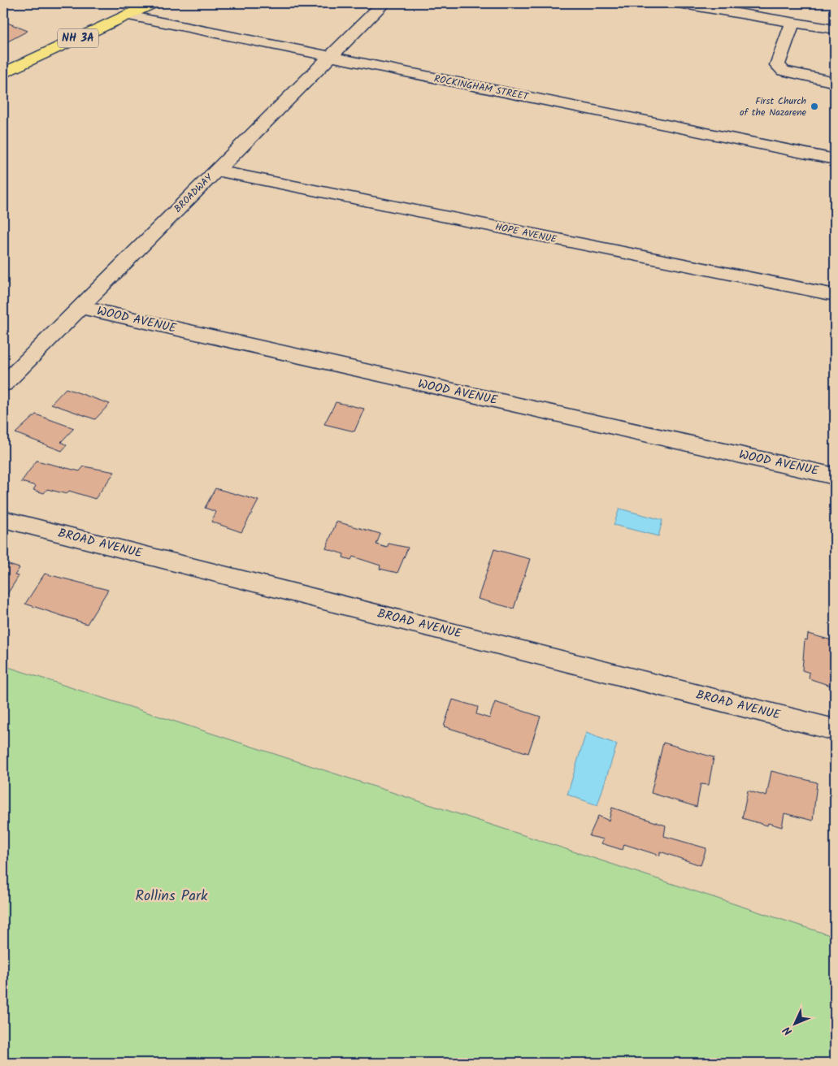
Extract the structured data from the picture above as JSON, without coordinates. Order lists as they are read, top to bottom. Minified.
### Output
{"streets":{"main road":["NH 3A"],"street":["ROCKINGHAM STREET","BROADWAY","HOPE AVENUE","WOOD AVENUE","BROAD AVENUE"]},"crossings":[["NH 3A","ROCKINGHAM STREET"],["ROCKINGHAM STREET","BROADWAY"],["BROADWAY","HOPE AVENUE"],["BROADWAY","WOOD AVENUE"]],"parks":["Rollins Park"],"places":["First Church of the Nazarene"],"north":"bottom left"}
